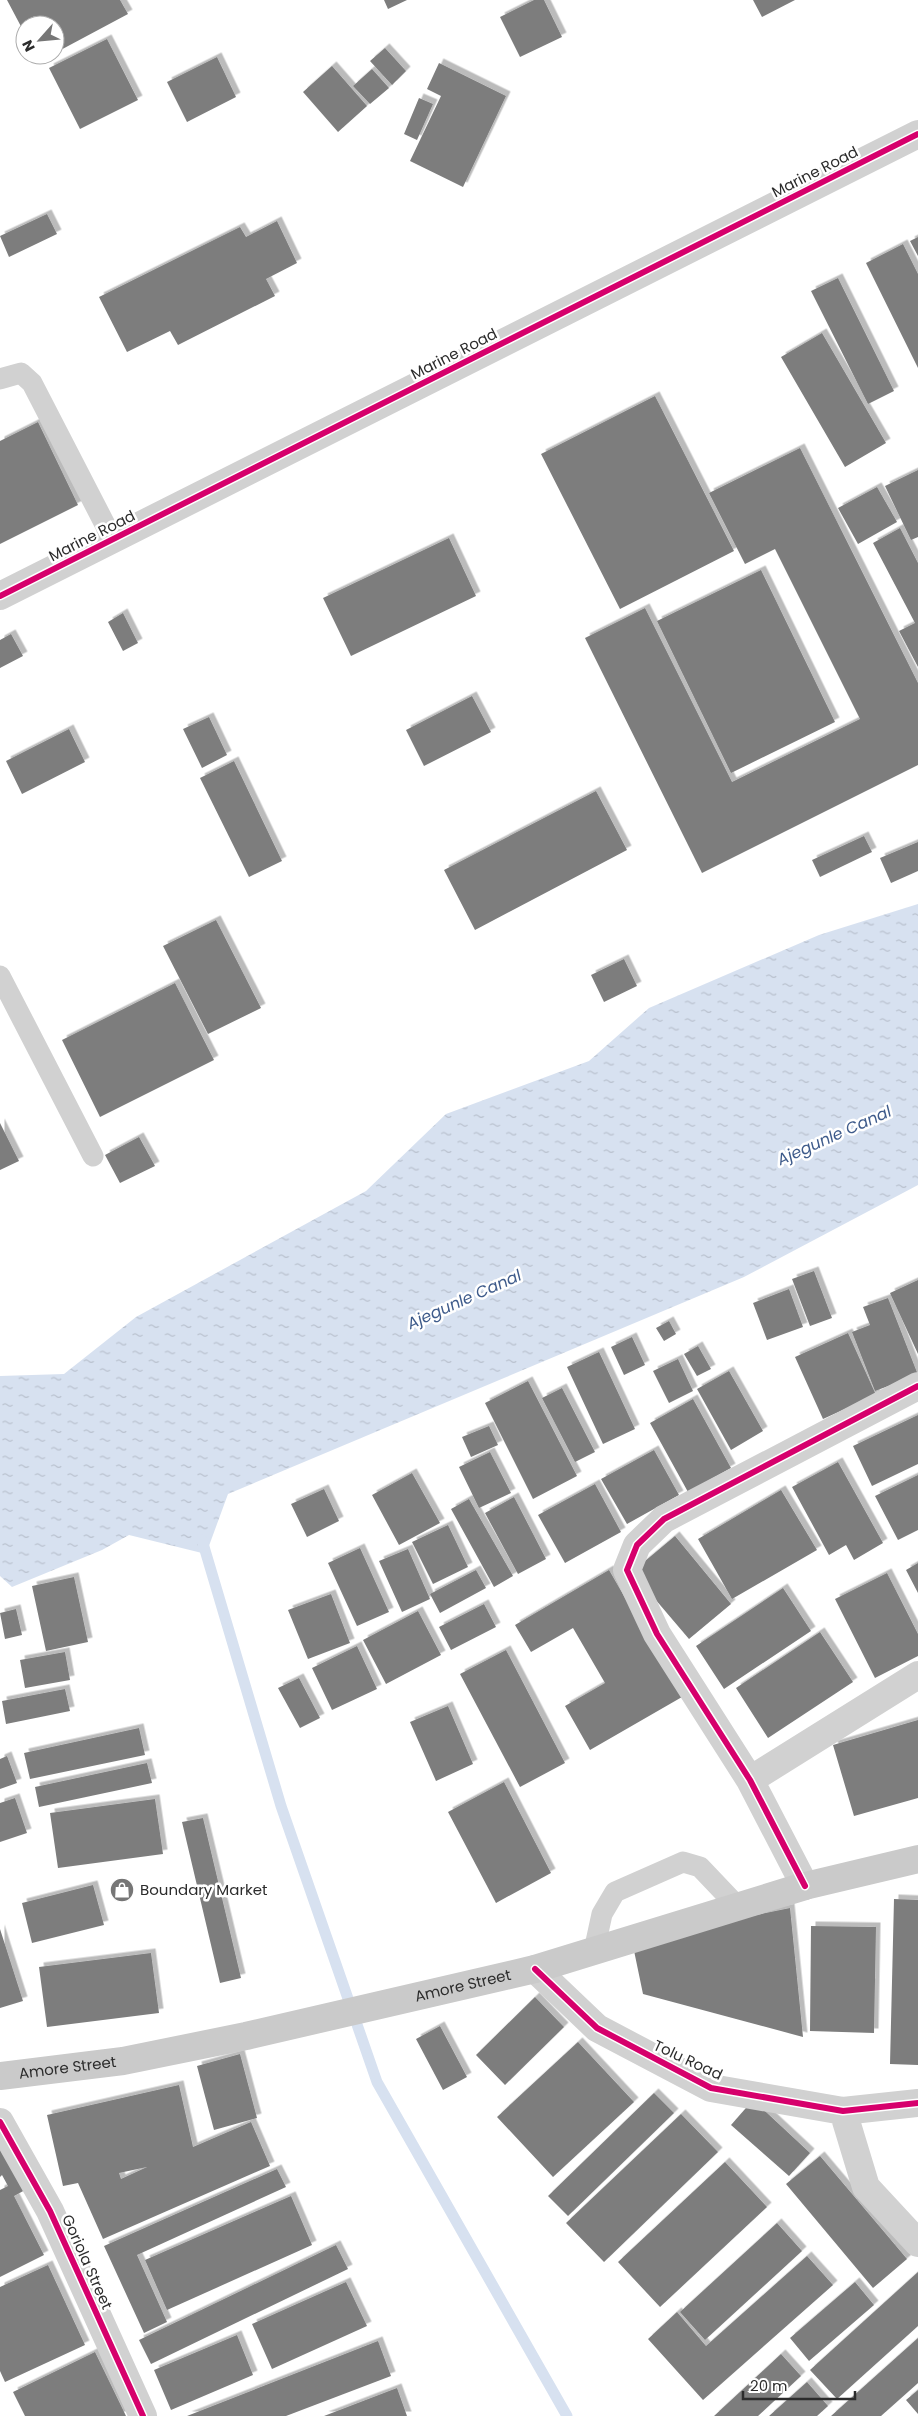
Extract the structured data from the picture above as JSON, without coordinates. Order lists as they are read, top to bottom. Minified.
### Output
{"streets":{"main road":["Amore Street"],"street":["Marine Road","Tolu Road","Goriola Street"]},"crossings":[["Amore Street","Tolu Road"]],"water":["Ajegunle Canal"],"places":{"shop":["Boundary Market"]},"scale_bar":"20 m","north":"bottom left"}
